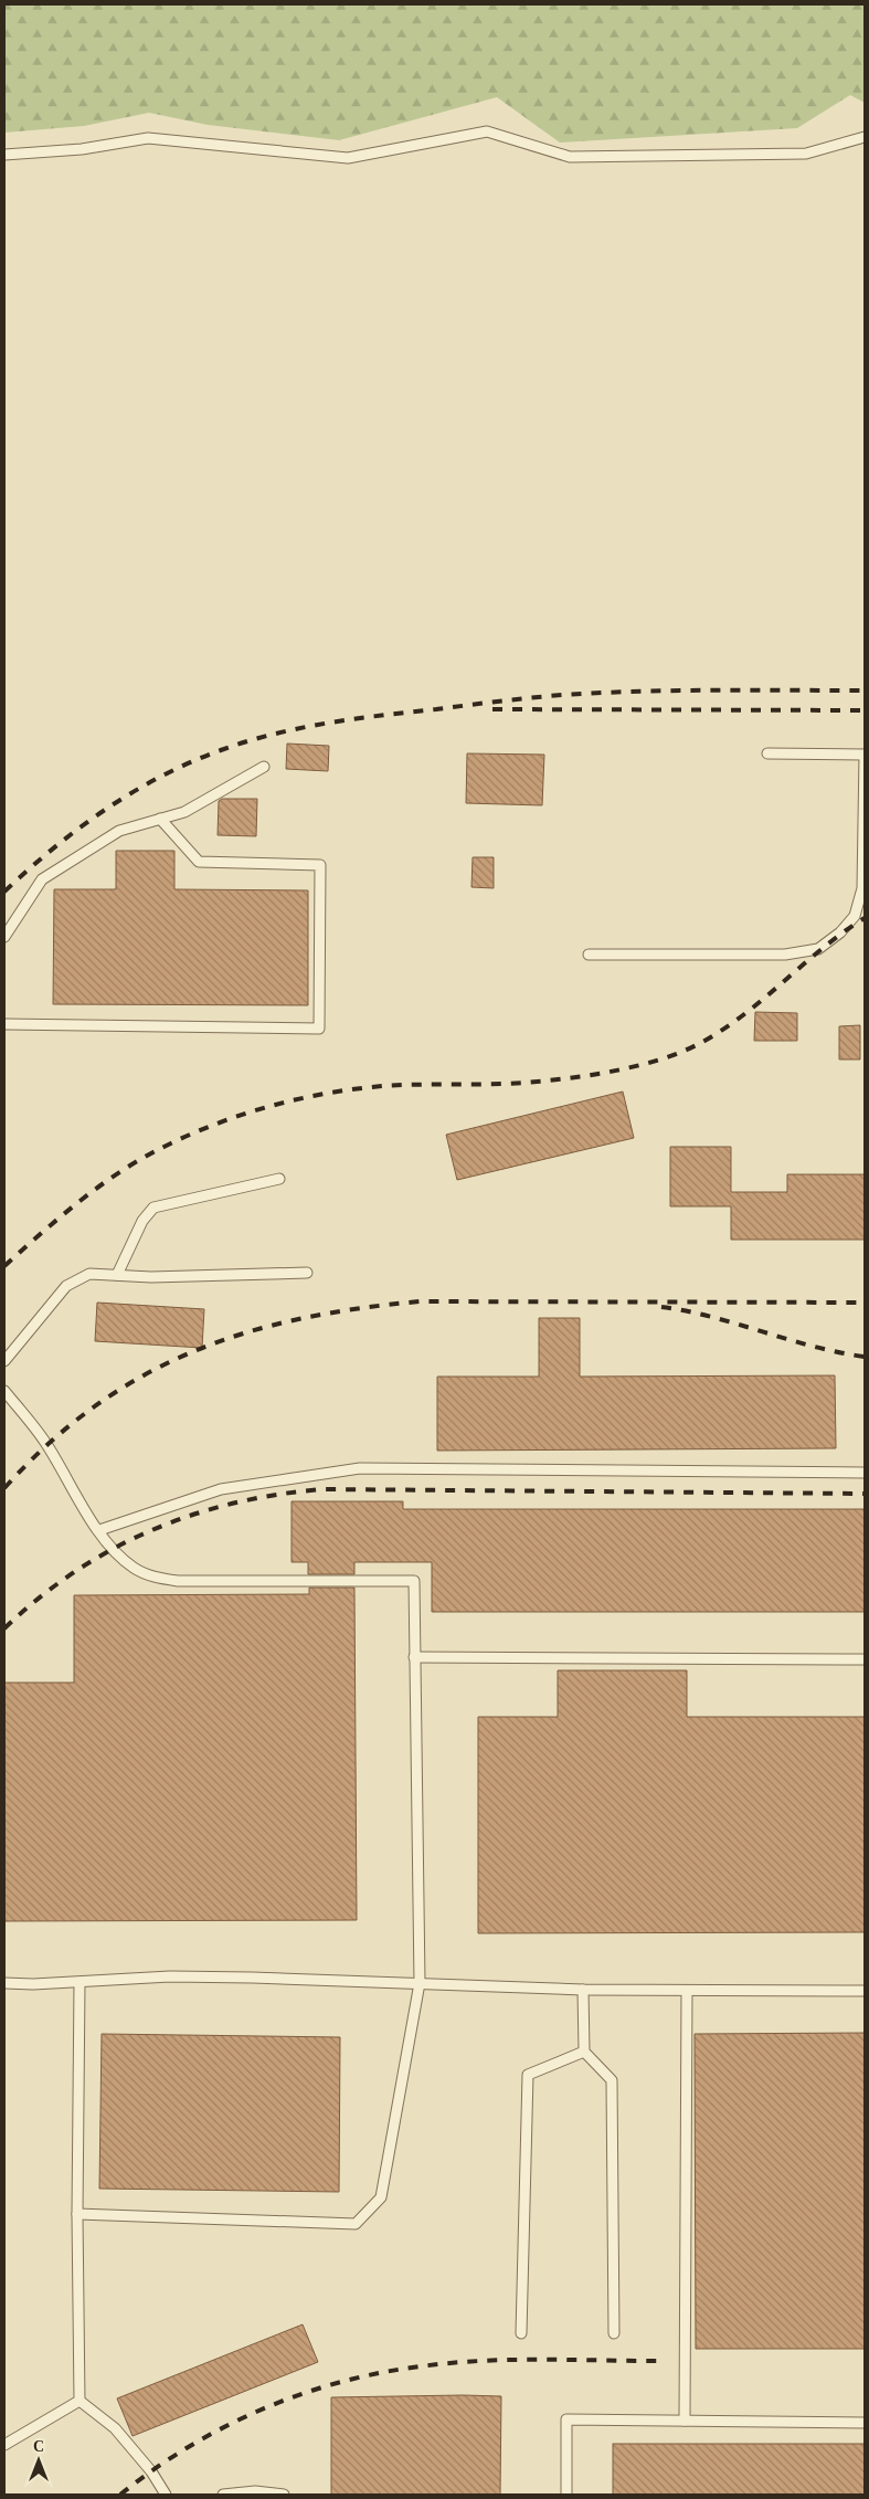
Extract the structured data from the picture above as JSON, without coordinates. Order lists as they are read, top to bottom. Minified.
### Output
{"north":"top"}
